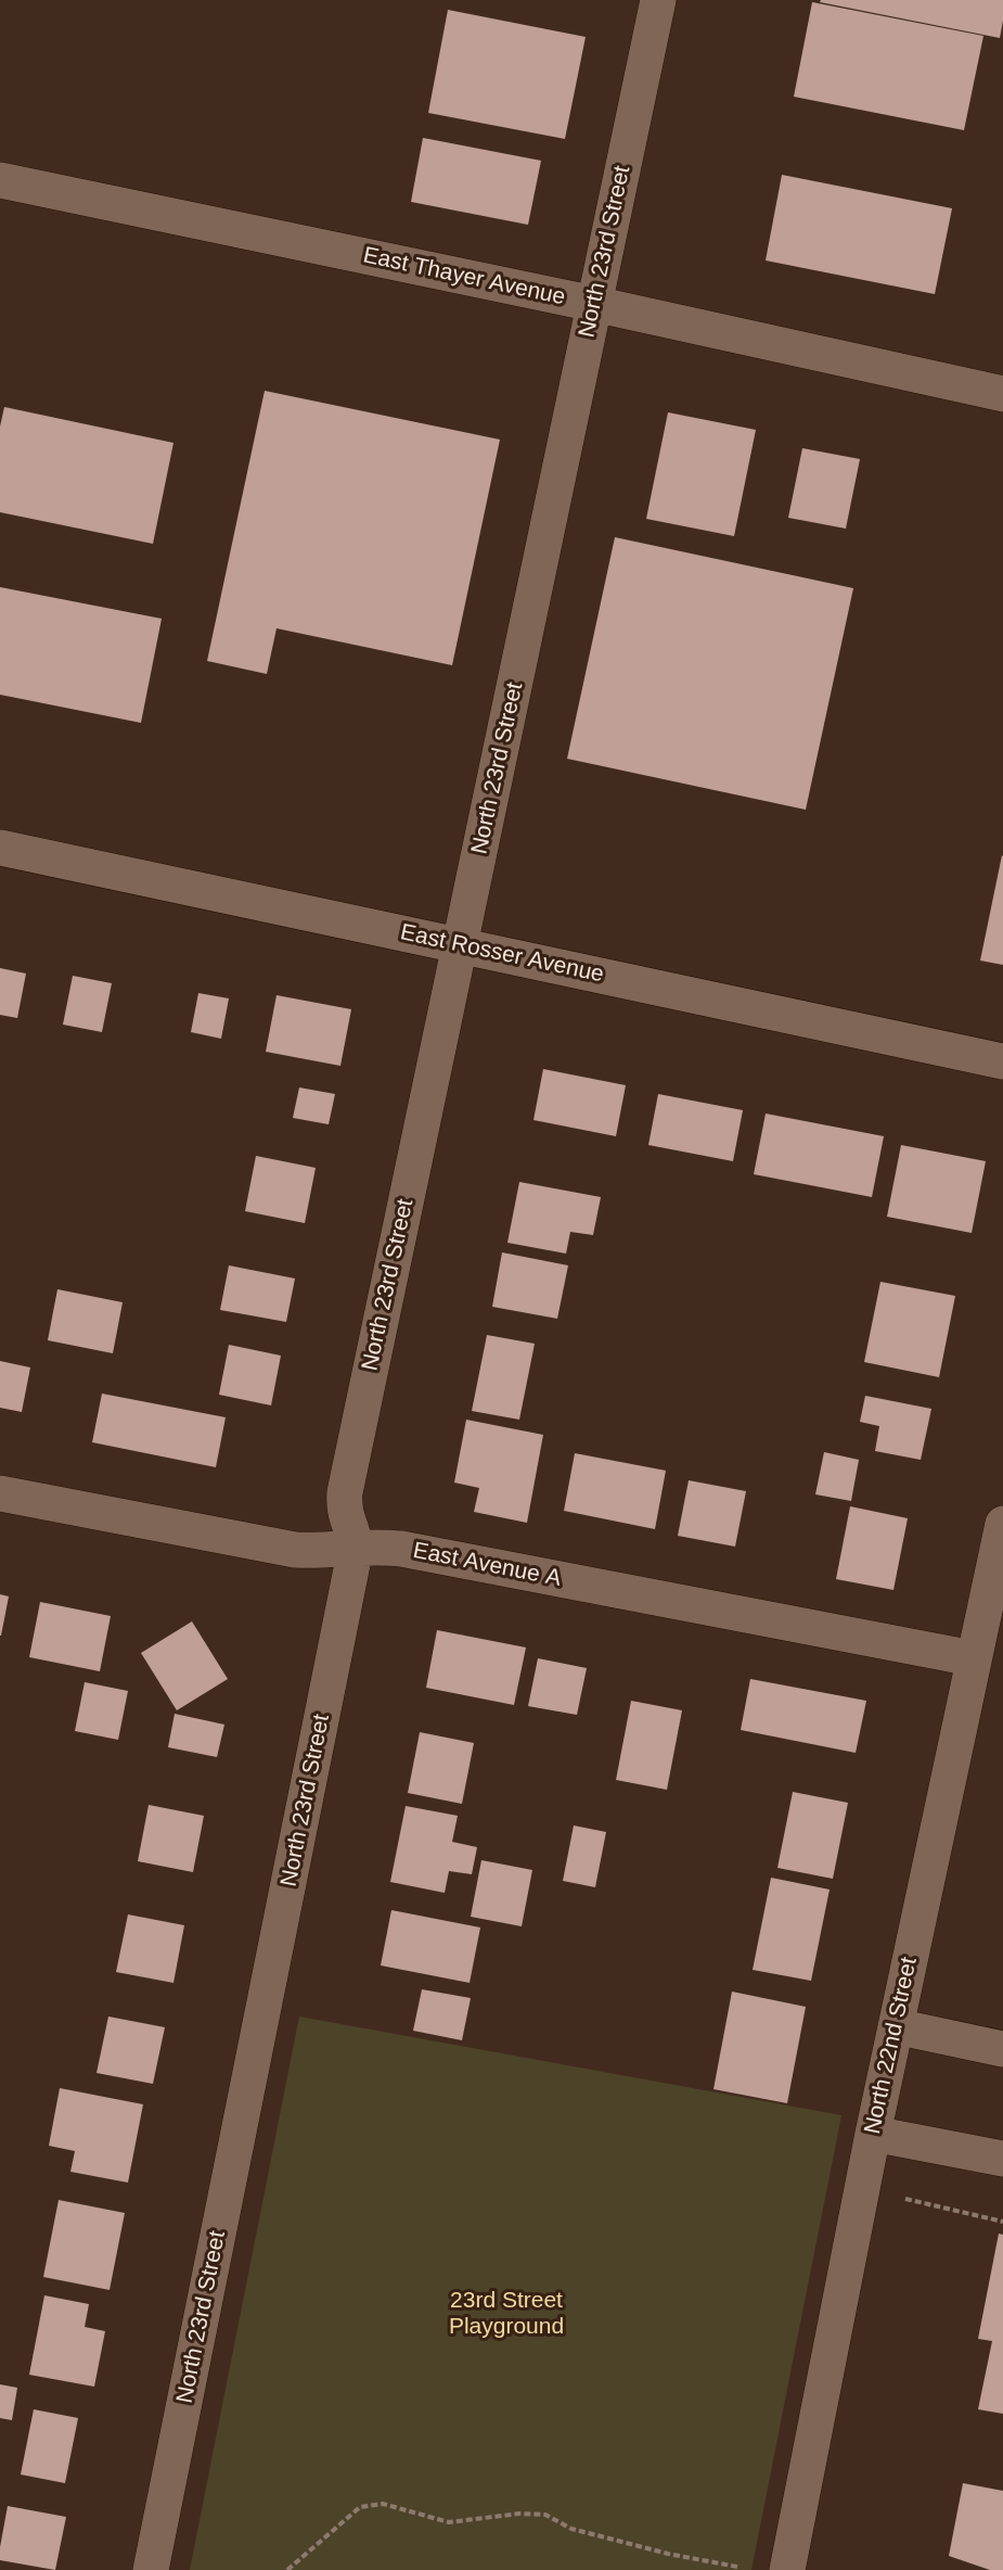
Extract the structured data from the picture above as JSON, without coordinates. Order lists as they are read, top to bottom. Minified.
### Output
{"streets":{"street":["North 23rd Street","East Thayer Avenue","East Rosser Avenue","East Avenue A","North 22nd Street"]},"crossings":[["North 23rd Street","East Thayer Avenue"],["North 23rd Street","East Rosser Avenue"],["North 23rd Street","East Avenue A"],["East Avenue A","North 22nd Street"]],"parks":["23rd Street Playground"]}
